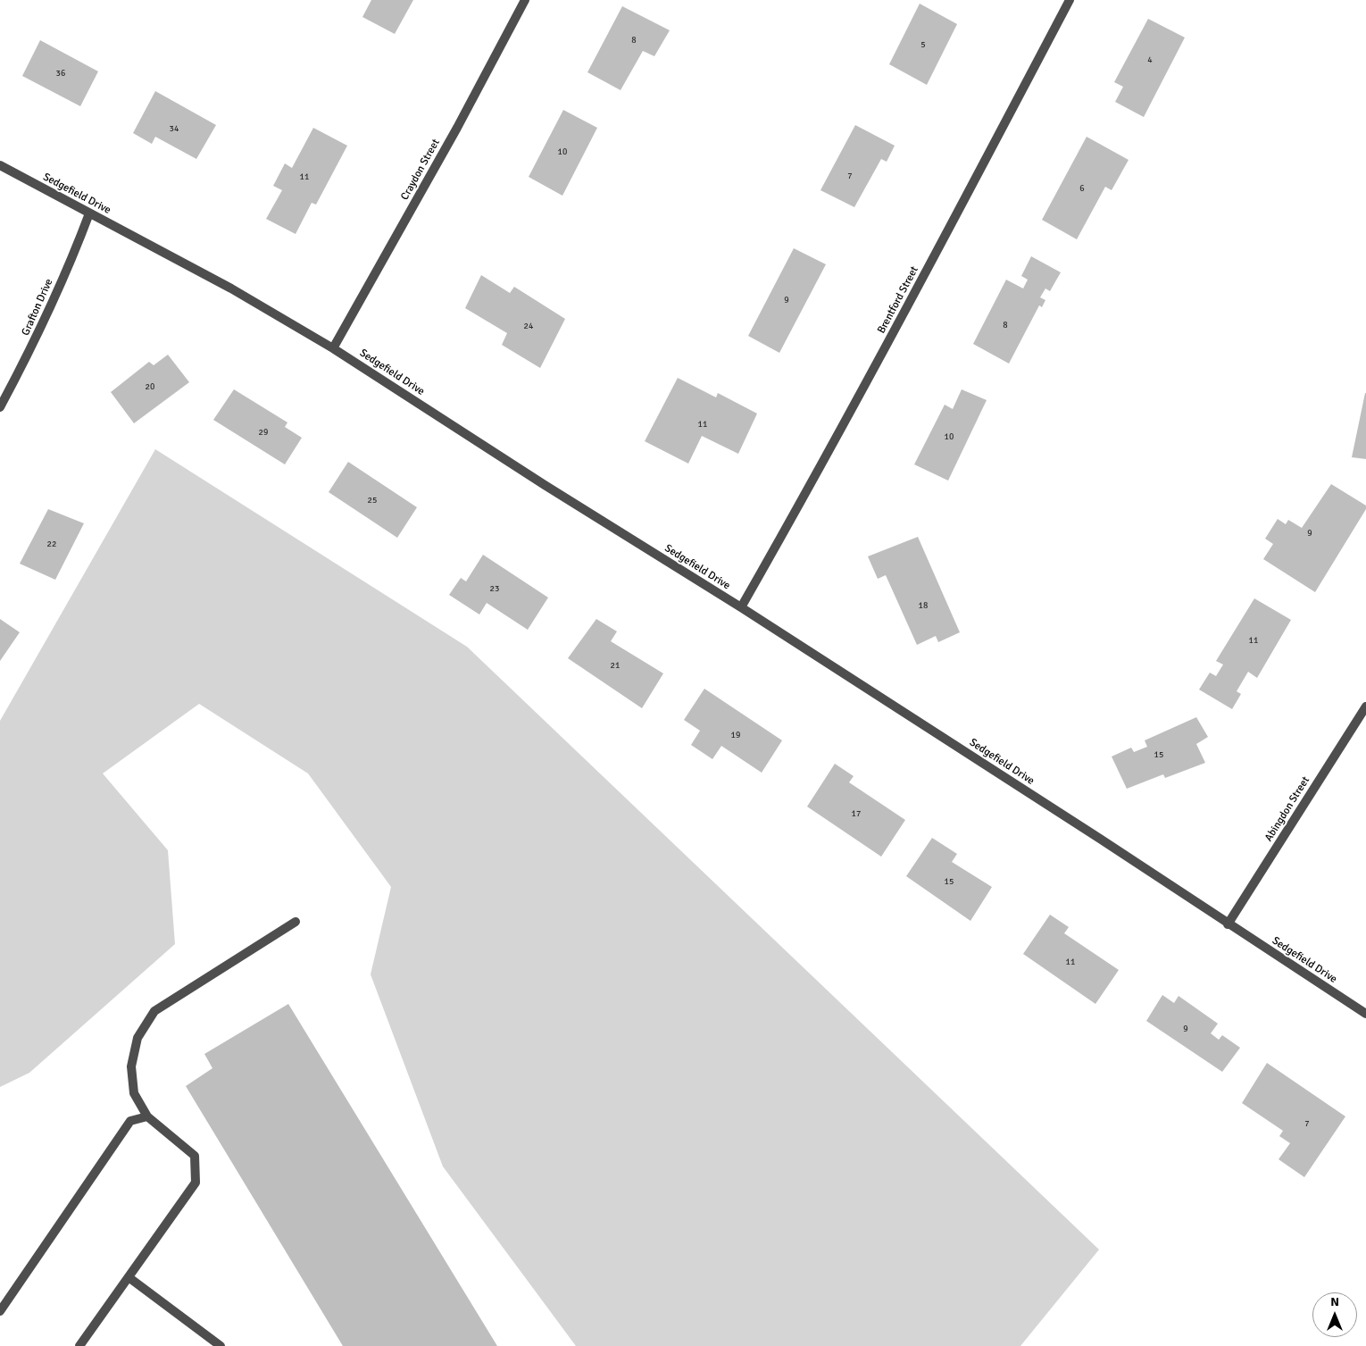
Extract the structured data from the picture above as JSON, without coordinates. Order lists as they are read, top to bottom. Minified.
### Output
{"streets":{"street":["Craydon Street","Sedgefield Drive","Brentford Street","Grafton Drive","Abingdon Street"]},"crossings":[["Craydon Street","Sedgefield Drive"],["Sedgefield Drive","Brentford Street"],["Sedgefield Drive","Grafton Drive"],["Sedgefield Drive","Abingdon Street"]],"house_numbers":["8","5","4","36","34","10","7","11","6","9","8","24","20","11","29","10","25","9","22","23","18","11","21","19","15","17","15","11","9","7"],"north":"top"}
